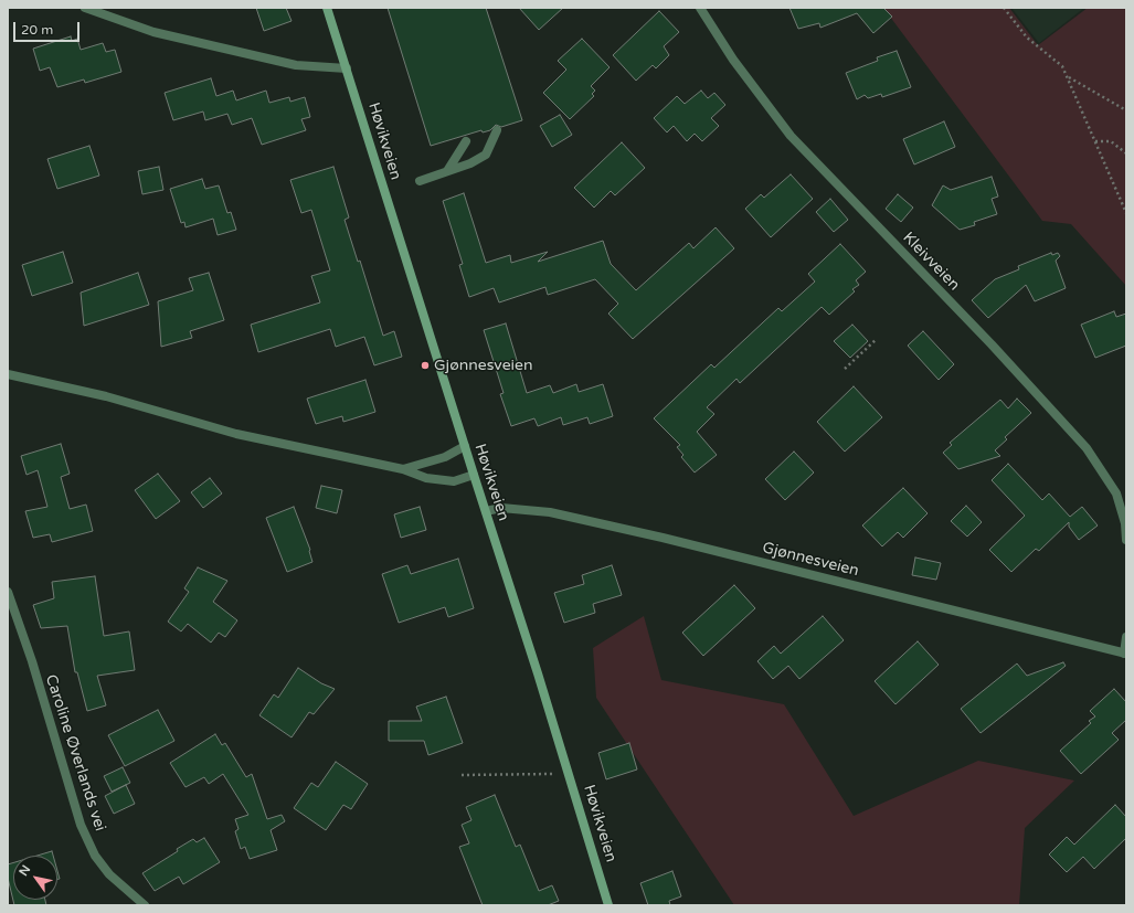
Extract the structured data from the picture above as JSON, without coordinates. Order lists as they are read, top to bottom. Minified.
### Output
{"streets":{"main road":["Høvikveien"],"street":["Kleivveien","Gjønnesveien","Caroline Øverlands vei"]},"crossings":[["Høvikveien","Gjønnesveien"]],"places":["Gjønnesveien"],"scale_bar":"20 m","north":"top left"}
